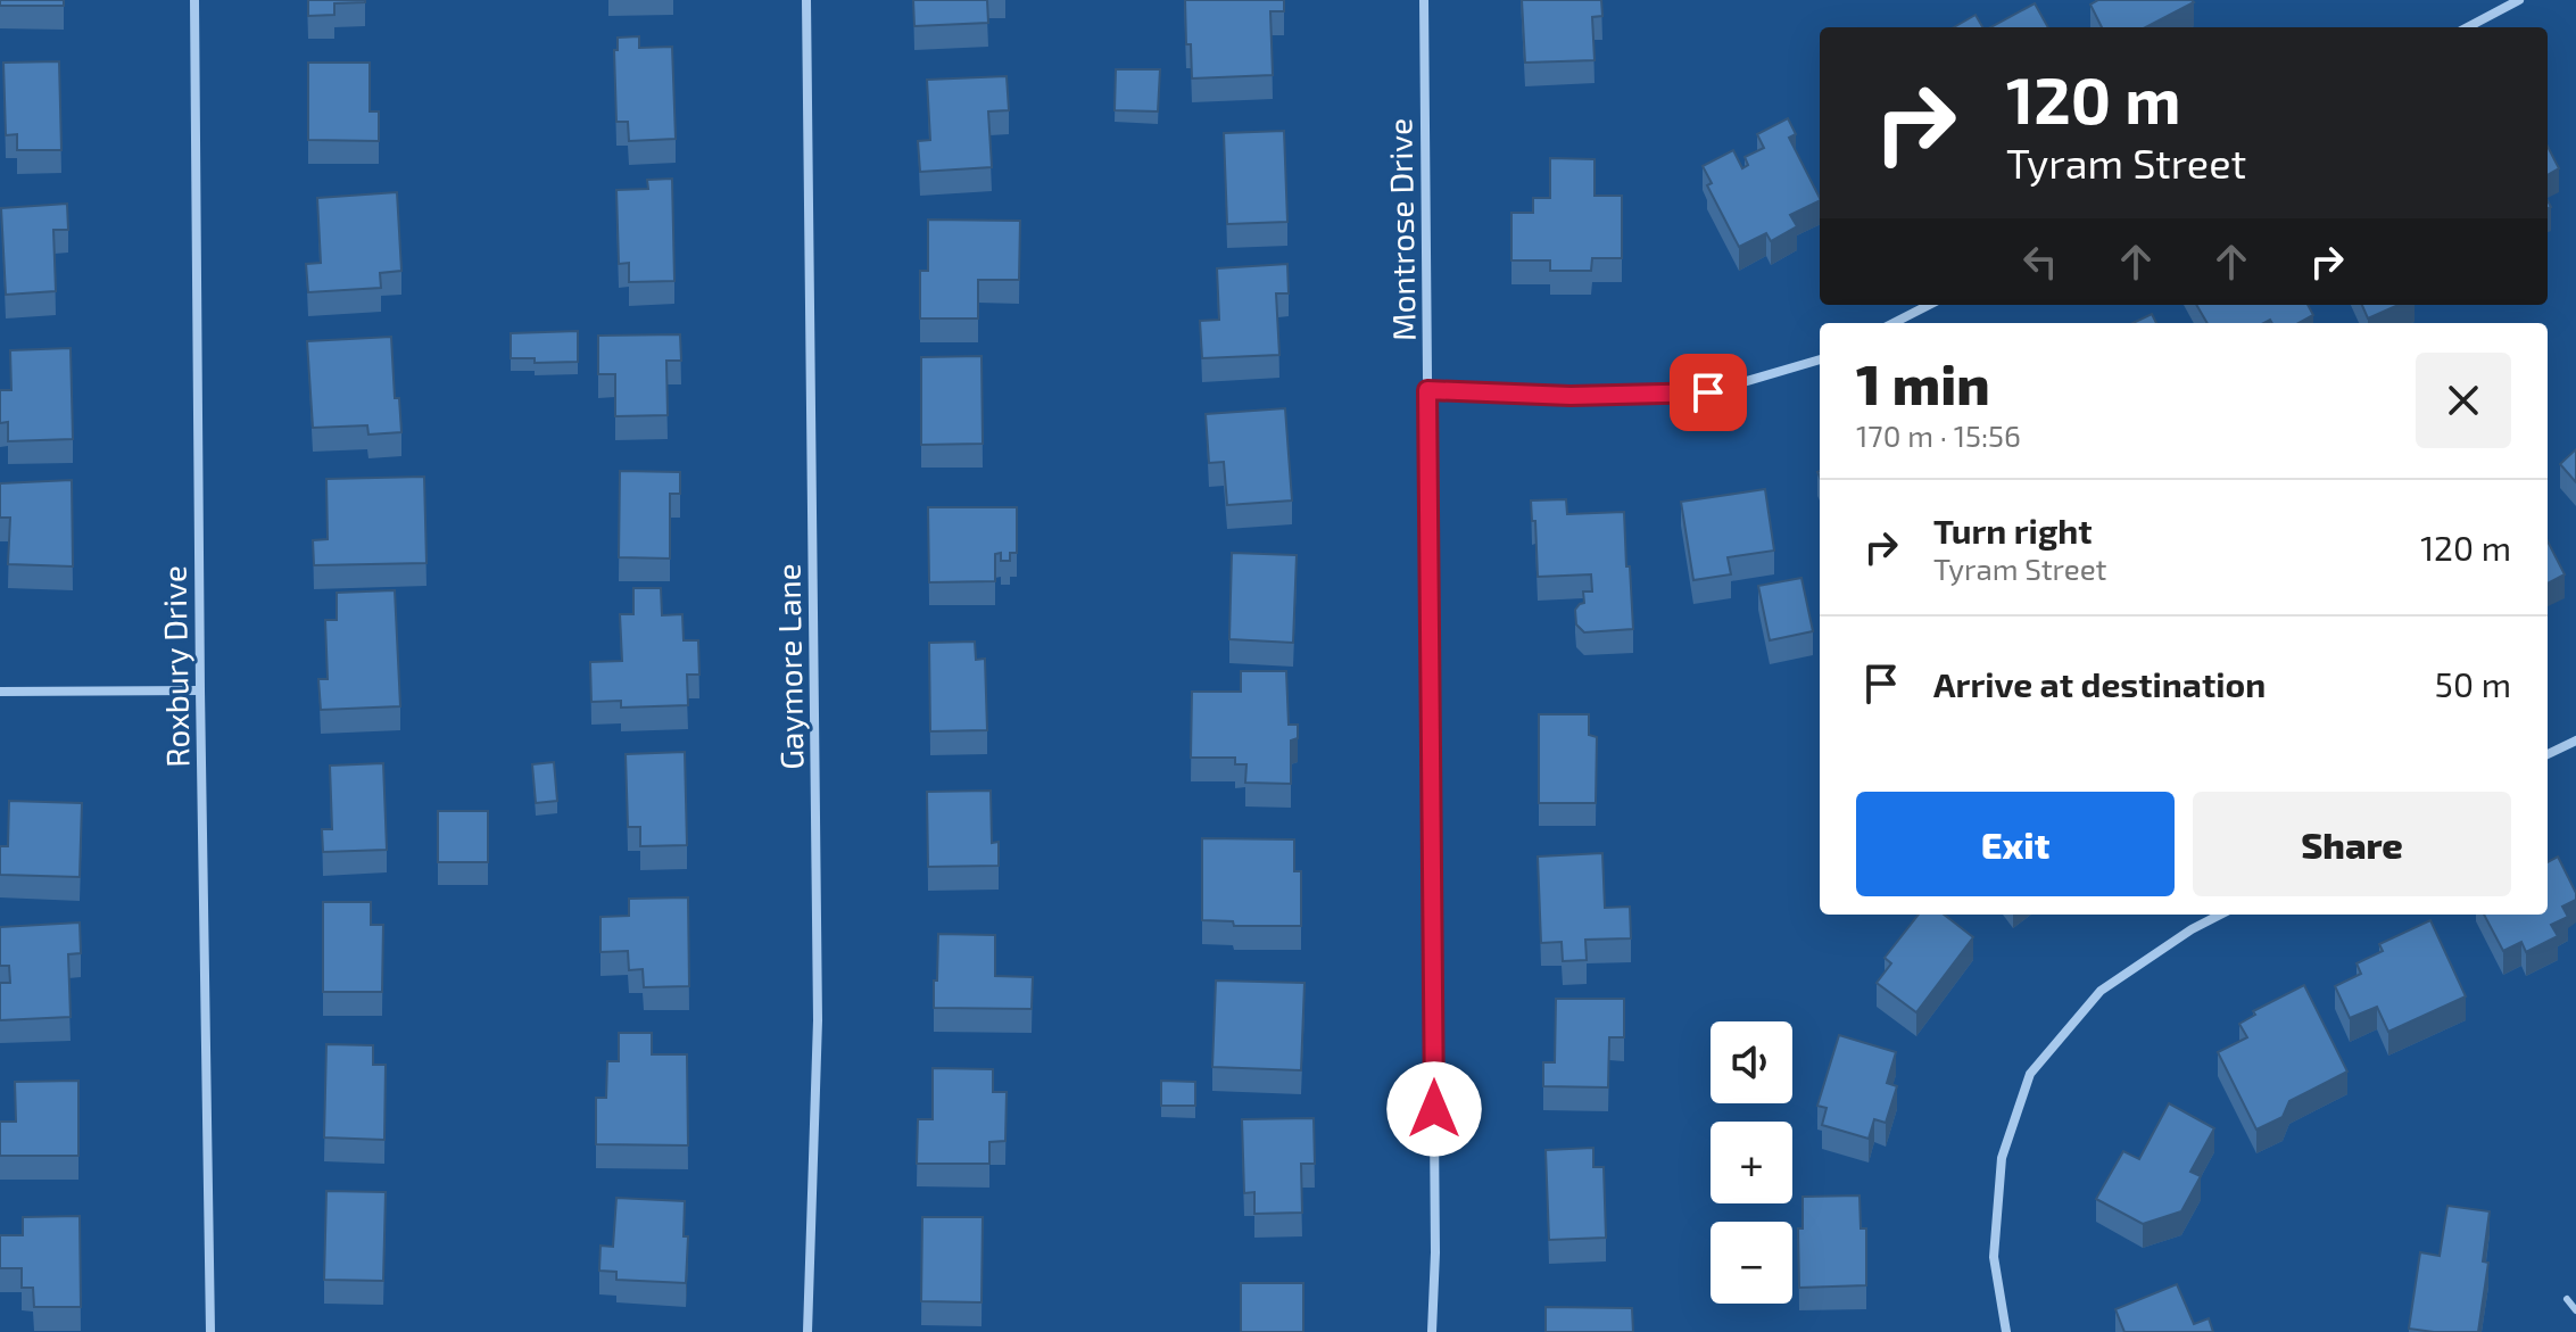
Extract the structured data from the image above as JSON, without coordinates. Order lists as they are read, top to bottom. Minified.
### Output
{"streets":{"street":["Montrose Drive","Roxbury Drive","Gaymore Lane"]},"page":{"turn":["120 m","Tyram Street"],"heading":["1 min","170 m · 15:56"],"list":[{"name":"Turn right","note":"Tyram Street","value":"120 m"},{"name":"Arrive at destination","value":"50 m"}],"buttons":["Exit","Share"],"map_buttons":["+","−"]}}
